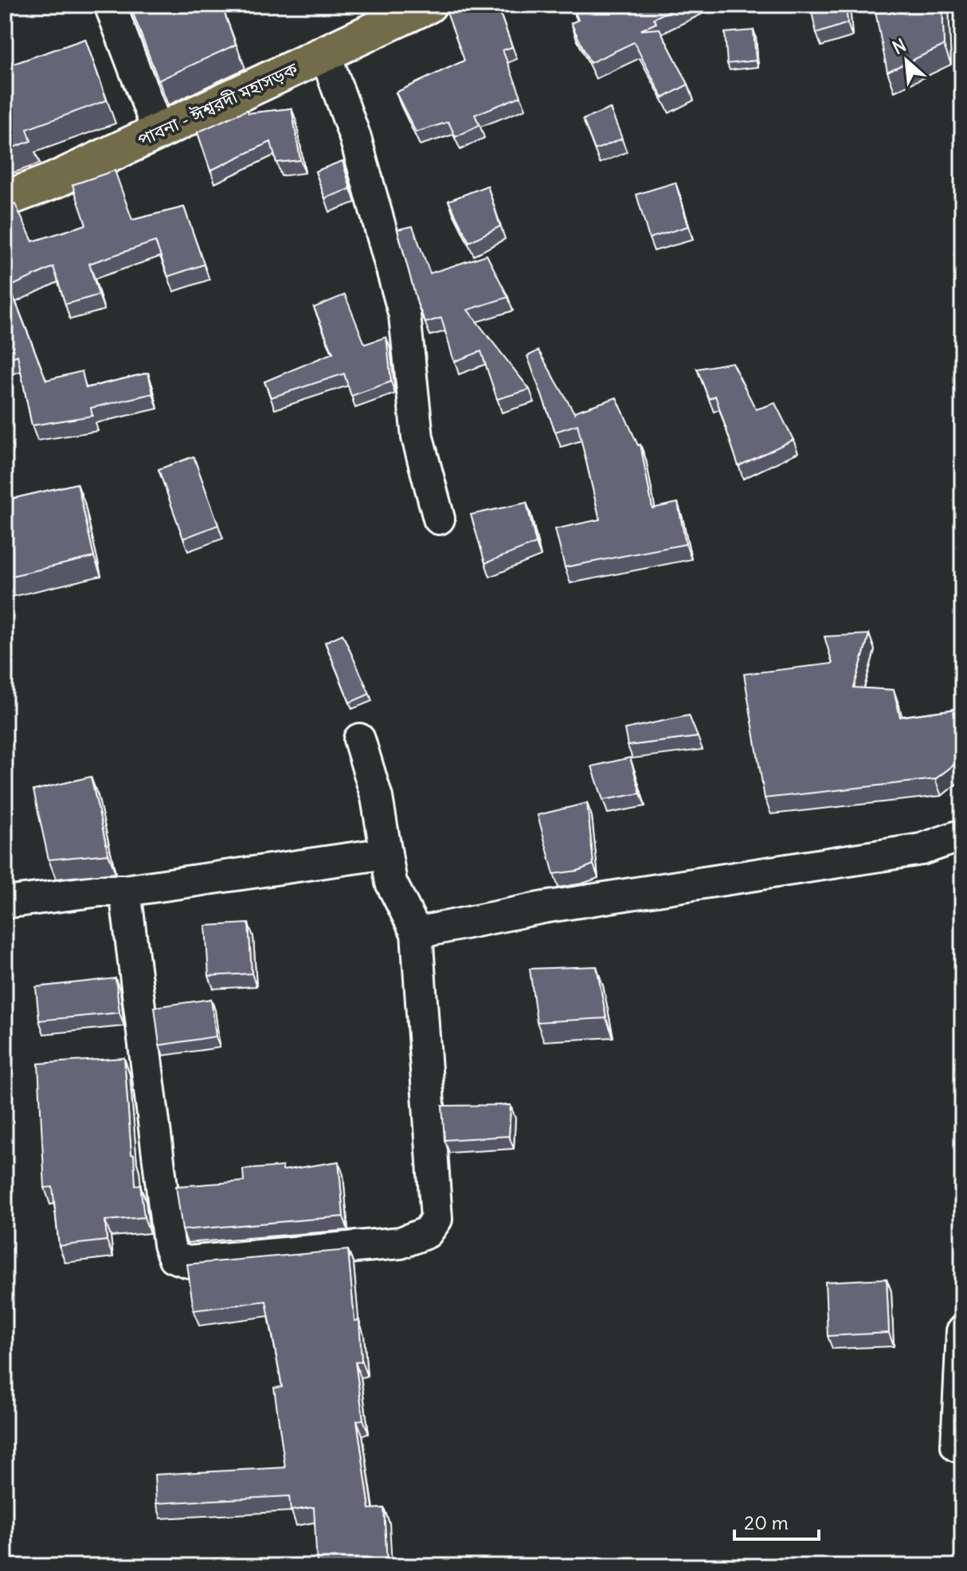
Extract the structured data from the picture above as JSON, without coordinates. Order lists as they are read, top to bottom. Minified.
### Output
{"streets":{"main road":["পাবনা - ঈশ্বরদী মহাসড়ক"]},"scale_bar":"20 m","north":"top left"}
